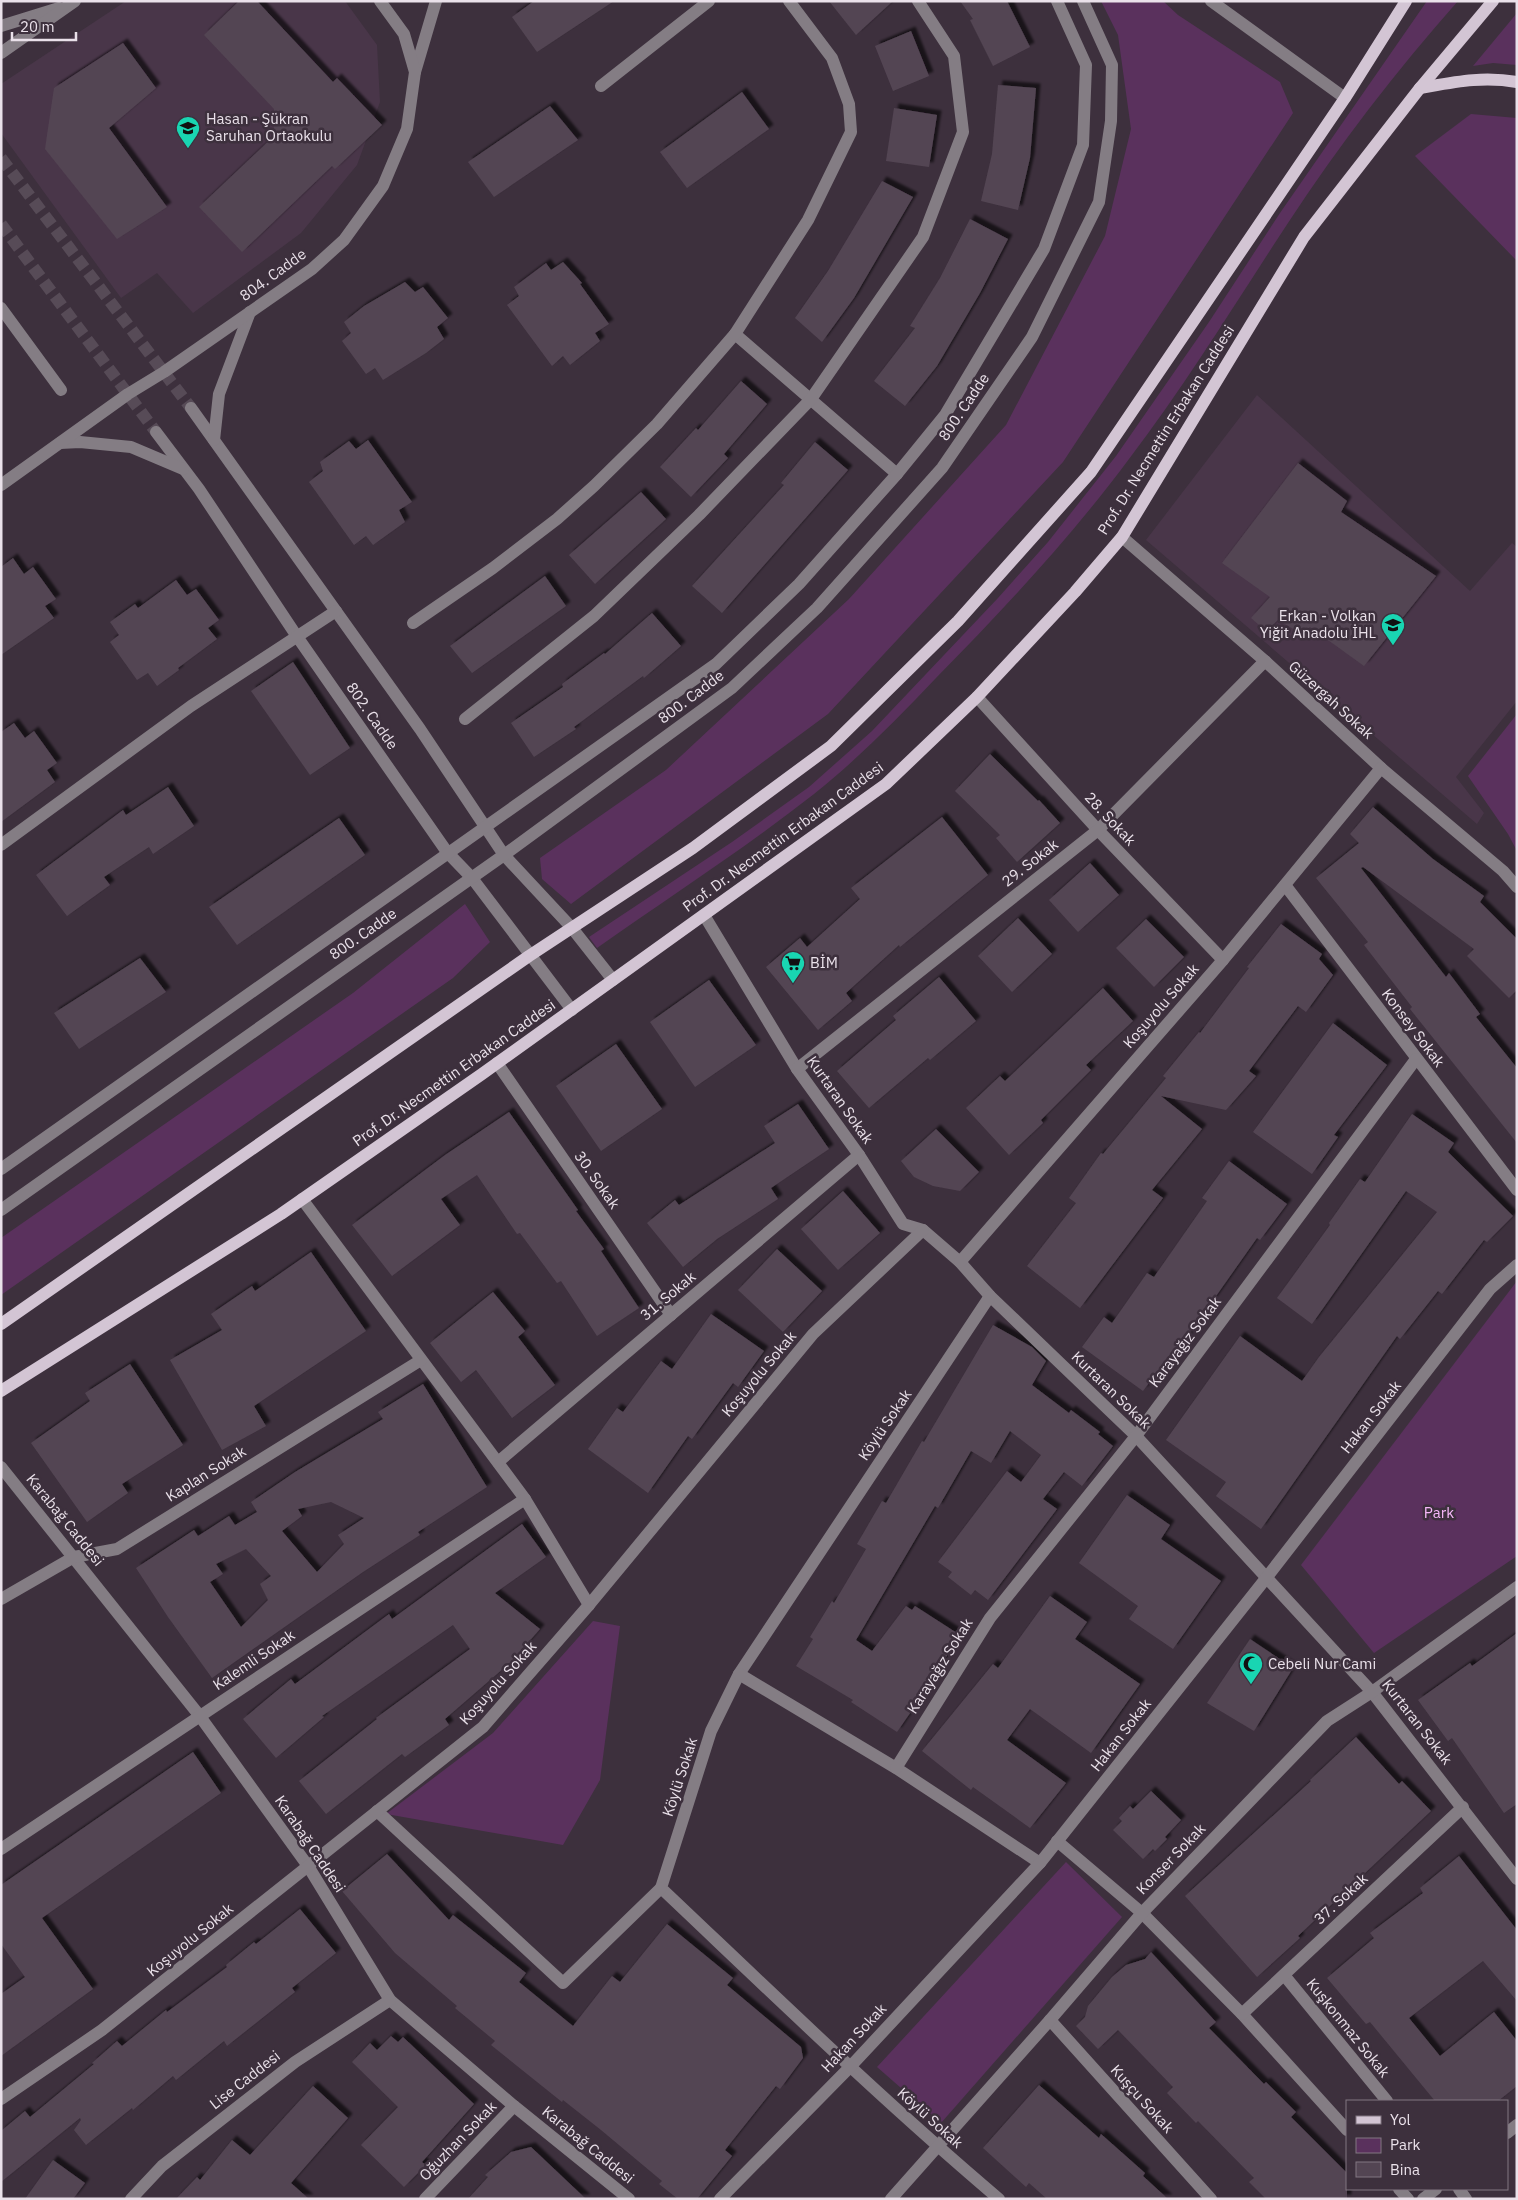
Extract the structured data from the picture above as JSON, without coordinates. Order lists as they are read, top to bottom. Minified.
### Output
{"streets":{"main road":["Prof. Dr. Necmettin Erbakan Caddesi"],"street":["804. Cadde","800. Cadde","Güzergah Sokak","802. Cadde","28. Sokak","29. Sokak","Koşuyolu Sokak","Konsey Sokak","Kurtaran Sokak","30. Sokak","31. Sokak","Karayağız Sokak","Hakan Sokak","Köylü Sokak","Kaplan Sokak","Karabağ Caddesi","Kalemli Sokak","Konser Sokak","37. Sokak","Kuşkonmaz Sokak","Lise Caddesi","Kuşçu Sokak","Oğuzhan Sokak"]},"crossings":[["800. Cadde","802. Cadde"],["Prof. Dr. Necmettin Erbakan Caddesi","Güzergah Sokak"],["Prof. Dr. Necmettin Erbakan Caddesi","802. Cadde"],["Prof. Dr. Necmettin Erbakan Caddesi","28. Sokak"],["Prof. Dr. Necmettin Erbakan Caddesi","Kurtaran Sokak"],["Prof. Dr. Necmettin Erbakan Caddesi","30. Sokak"],["Güzergah Sokak","29. Sokak"],["Güzergah Sokak","Koşuyolu Sokak"],["28. Sokak","29. Sokak"],["28. Sokak","Koşuyolu Sokak"],["29. Sokak","Kurtaran Sokak"],["Koşuyolu Sokak","Konsey Sokak"],["Koşuyolu Sokak","Kurtaran Sokak"],["Koşuyolu Sokak","Karabağ Caddesi"],["Konsey Sokak","Karayağız Sokak"],["Kurtaran Sokak","31. Sokak"],["Kurtaran Sokak","Karayağız Sokak"],["Kurtaran Sokak","Hakan Sokak"],["Kurtaran Sokak","Köylü Sokak"],["Kurtaran Sokak","Konser Sokak"],["Kurtaran Sokak","37. Sokak"],["30. Sokak","31. Sokak"],["Hakan Sokak","Köylü Sokak"],["Köylü Sokak","Konser Sokak"],["Kaplan Sokak","Karabağ Caddesi"],["Karabağ Caddesi","Kalemli Sokak"],["Karabağ Caddesi","Lise Caddesi"],["Karabağ Caddesi","Oğuzhan Sokak"],["Konser Sokak","Kuşçu Sokak"],["37. Sokak","Kuşkonmaz Sokak"]],"parks":["Park"],"places":{"school or university":["Hasan - Şükran Saruhan Ortaokulu","Erkan - Volkan Yiğit Anadolu İHL"],"supermarket":["BİM"],"mosque":["Cebeli Nur Cami"]},"legend":["Yol","Park","Bina"],"scale_bar":"20 m"}
